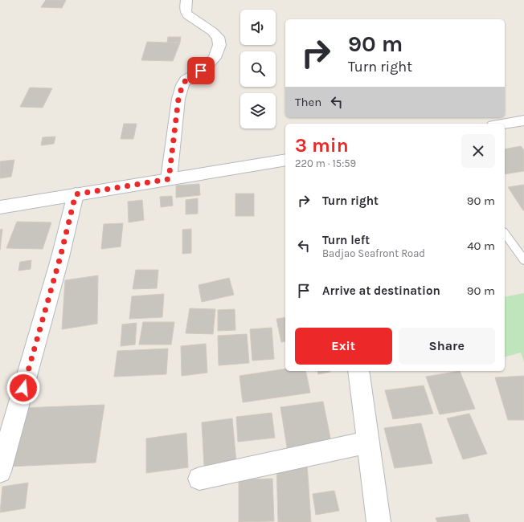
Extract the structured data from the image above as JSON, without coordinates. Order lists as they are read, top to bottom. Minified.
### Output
{"page":{"turn":["90 m","Turn right"],"then":"Then","heading":["3 min","220 m · 15:59"],"list":[{"name":"Turn right","value":"90 m"},{"name":"Turn left","note":"Badjao Seafront Road","value":"40 m"},{"name":"Arrive at destination","value":"90 m"}],"buttons":["Exit","Share"]}}
